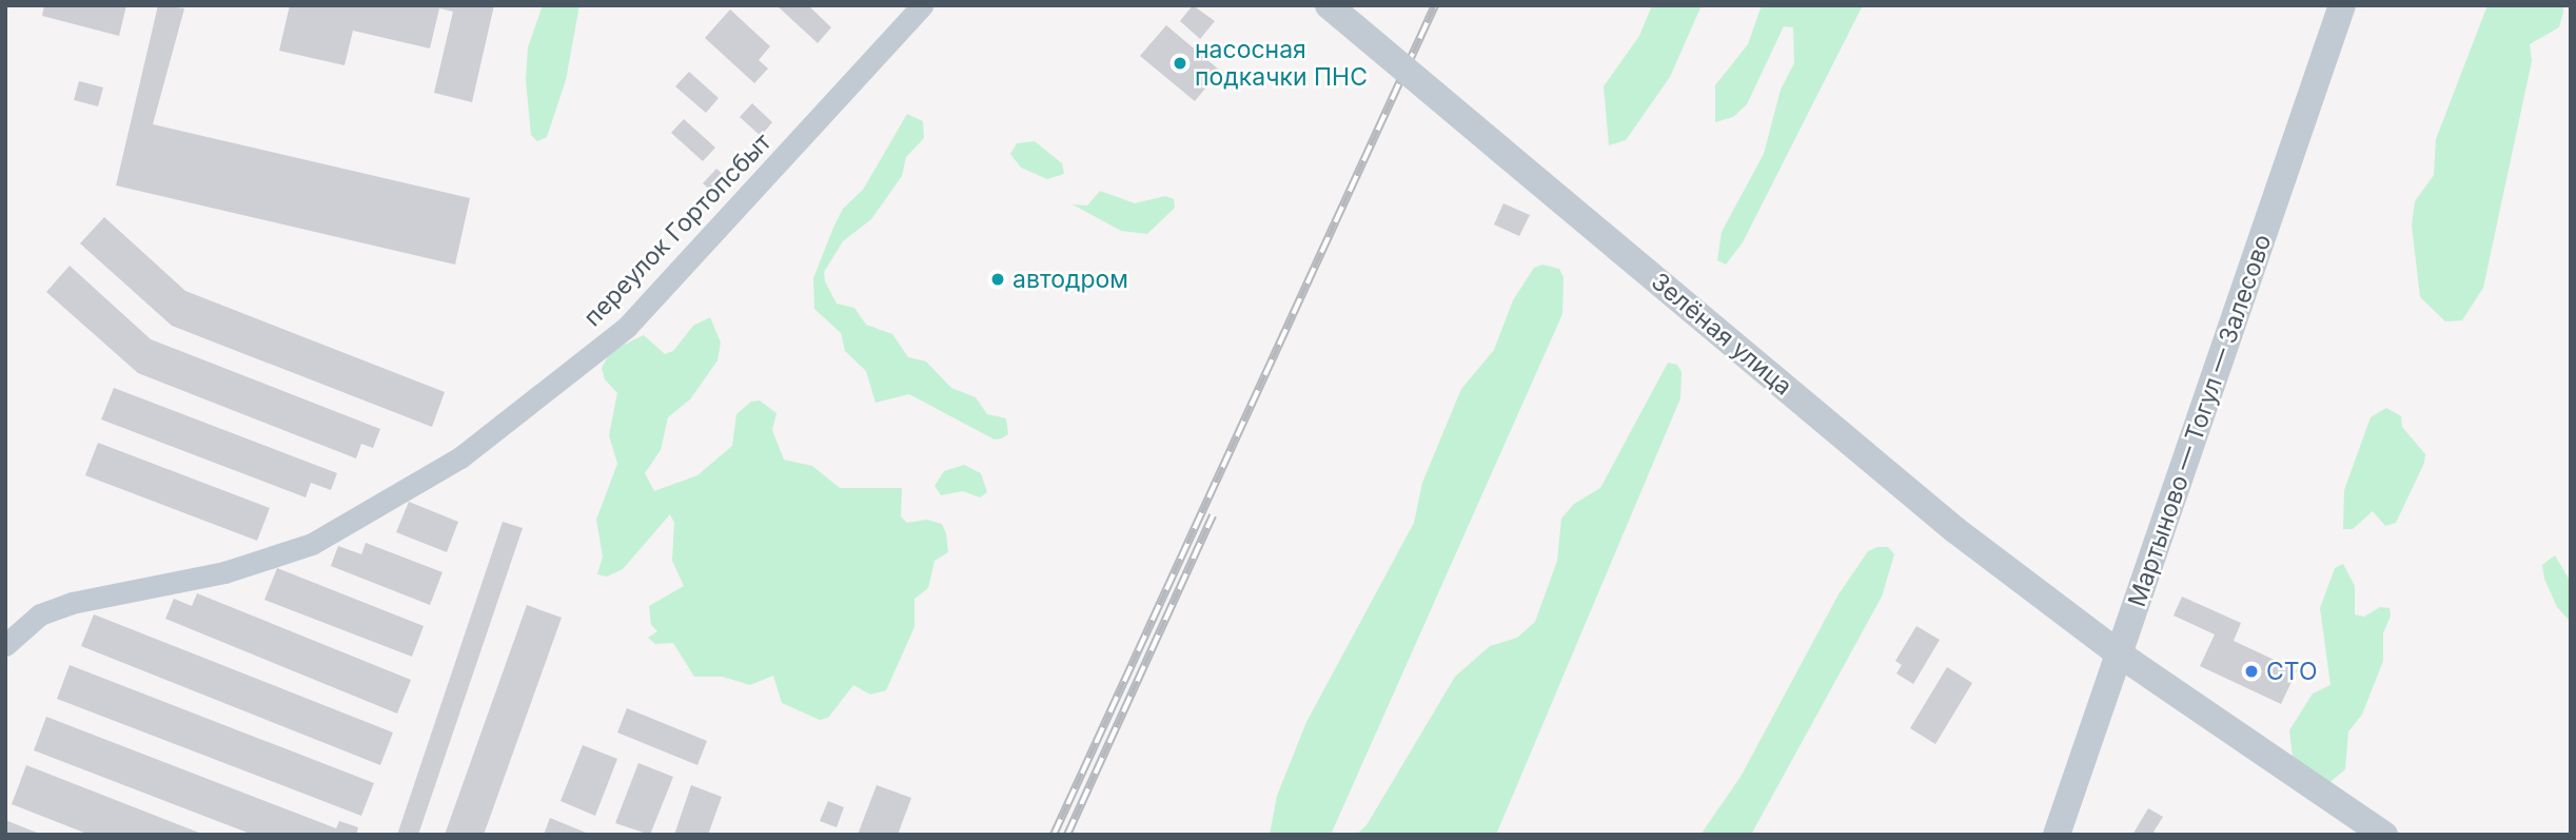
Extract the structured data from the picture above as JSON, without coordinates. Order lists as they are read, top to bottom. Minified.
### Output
{"streets":{"street":["переулок Гортопсбыт","Зелёная улица","Мартыново — Тогул — Залесово"]},"crossings":[["Зелёная улица","Мартыново — Тогул — Залесово"]],"places":["насосная подкачки ПНС","автодром","СТО"]}
